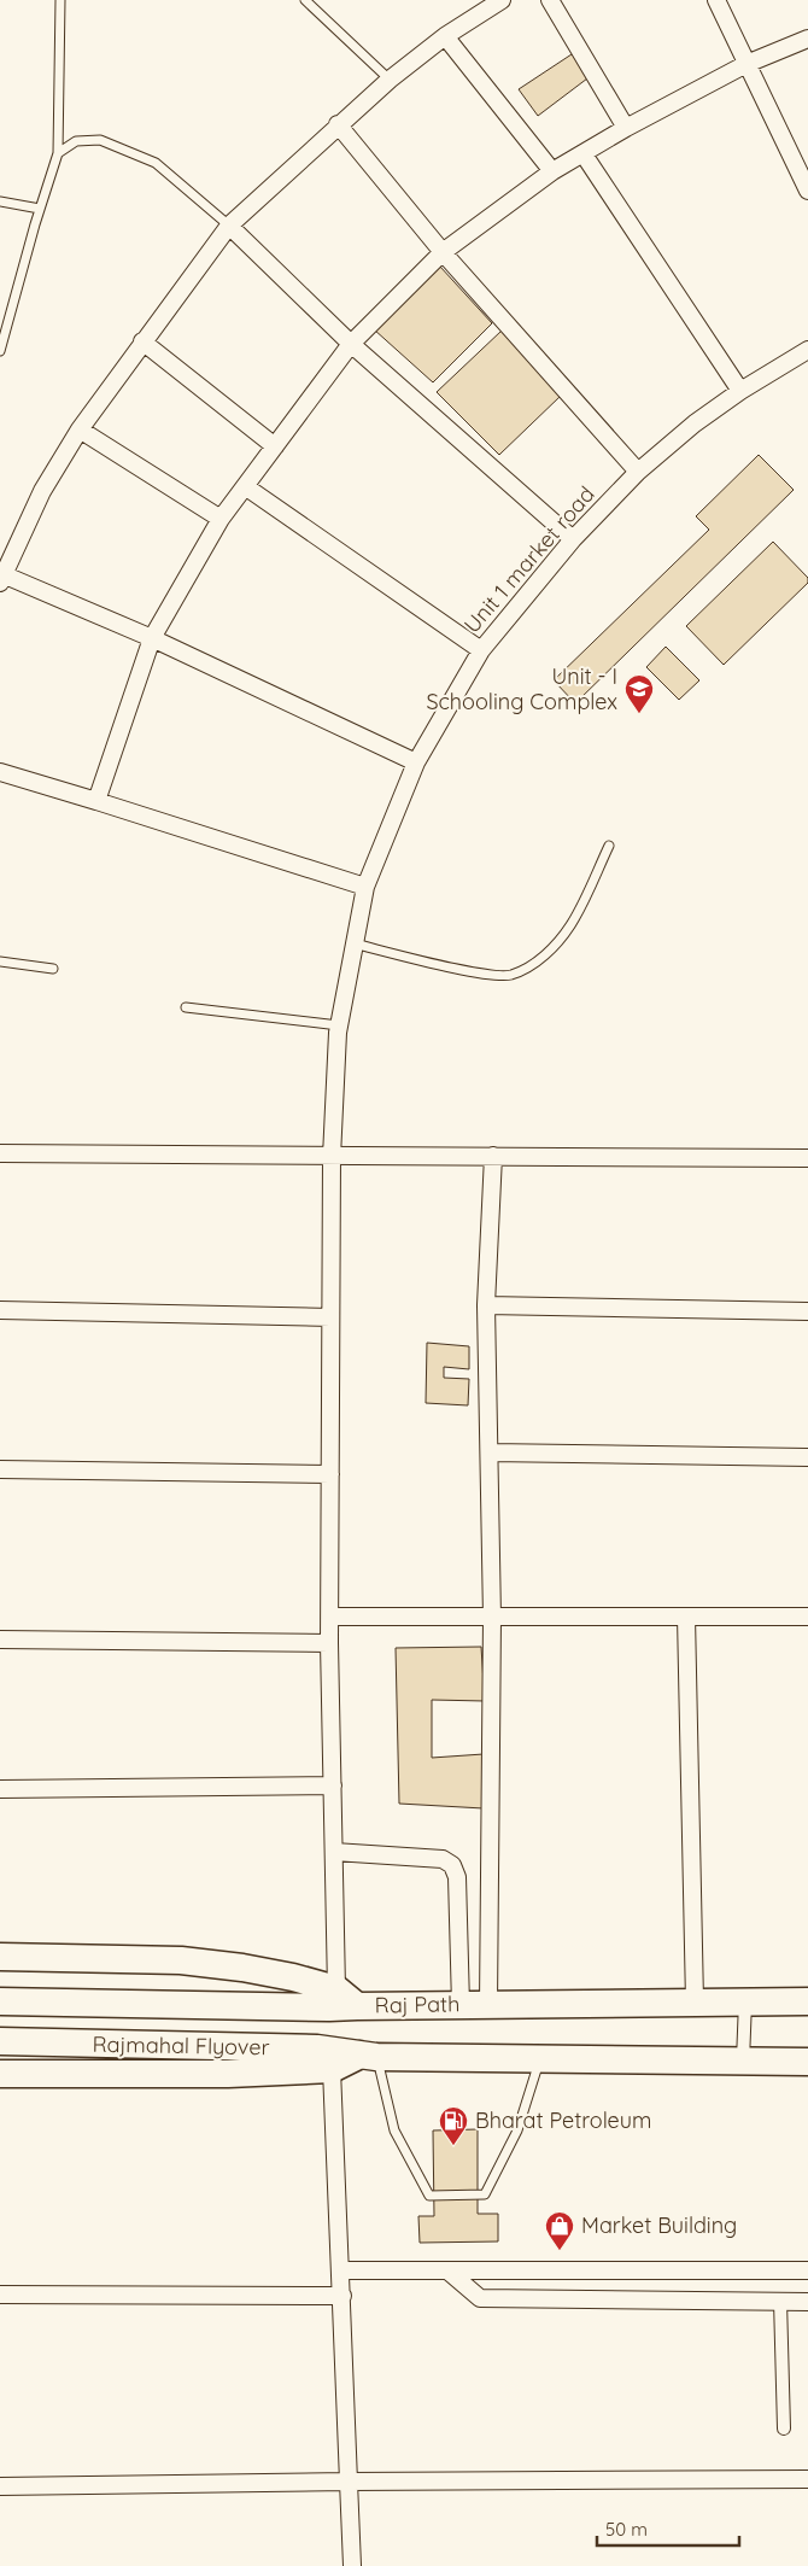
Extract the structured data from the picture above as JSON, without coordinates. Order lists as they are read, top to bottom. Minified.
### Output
{"streets":{"main road":["Raj Path","Rajmahal Flyover"],"street":["Unit 1 market road"]},"crossings":[["Unit 1 market road","Raj Path"],["Raj Path","Rajmahal Flyover"]],"places":{"school or university":["Unit - I Schooling Complex"],"fuel station":["Bharat Petroleum"],"shop":["Market Building"]},"scale_bar":"50 m"}
